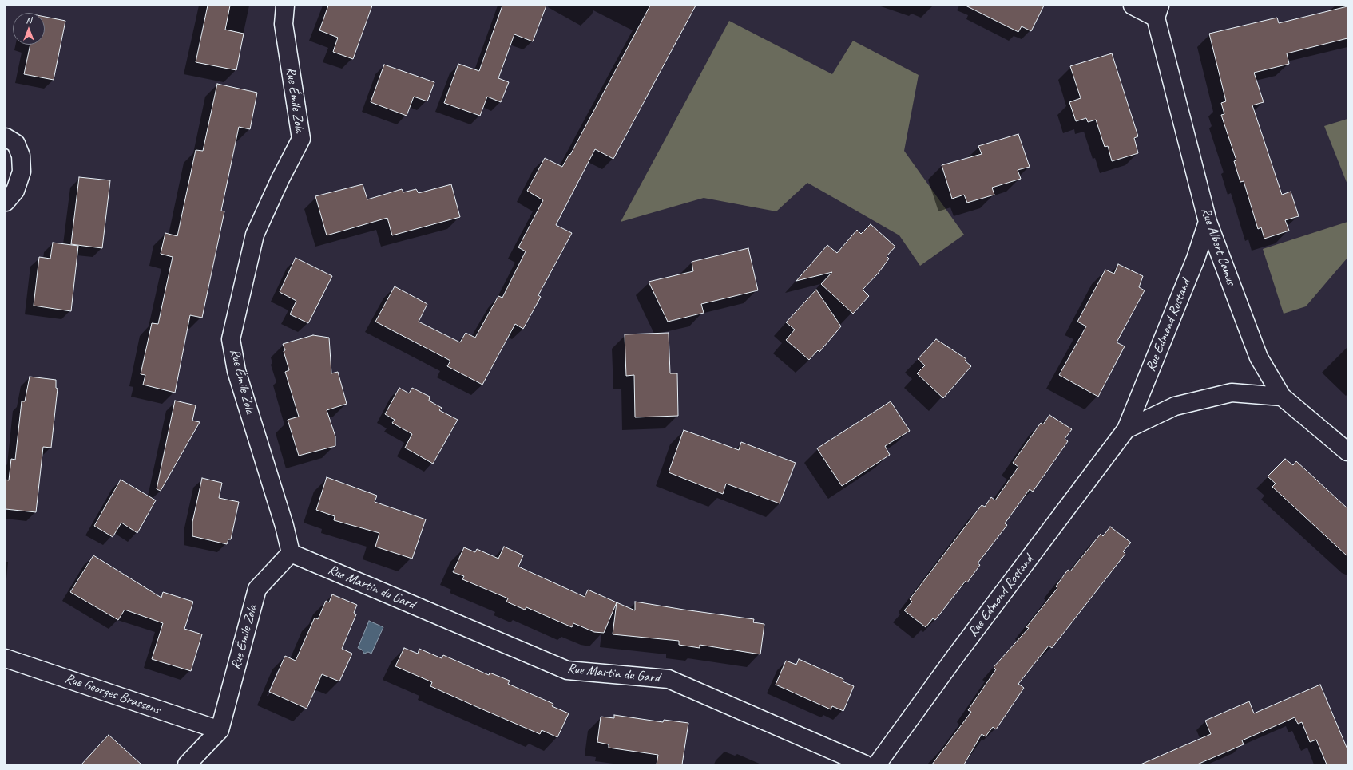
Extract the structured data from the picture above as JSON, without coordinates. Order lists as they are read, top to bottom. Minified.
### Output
{"streets":{"street":["Rue Émile Zola","Rue Albert Camus","Rue Edmond Rostand","Rue Martin du Gard","Rue Georges Brassens"]},"crossings":[["Rue Émile Zola","Rue Martin du Gard"],["Rue Émile Zola","Rue Georges Brassens"],["Rue Albert Camus","Rue Edmond Rostand"]],"north":"top"}
